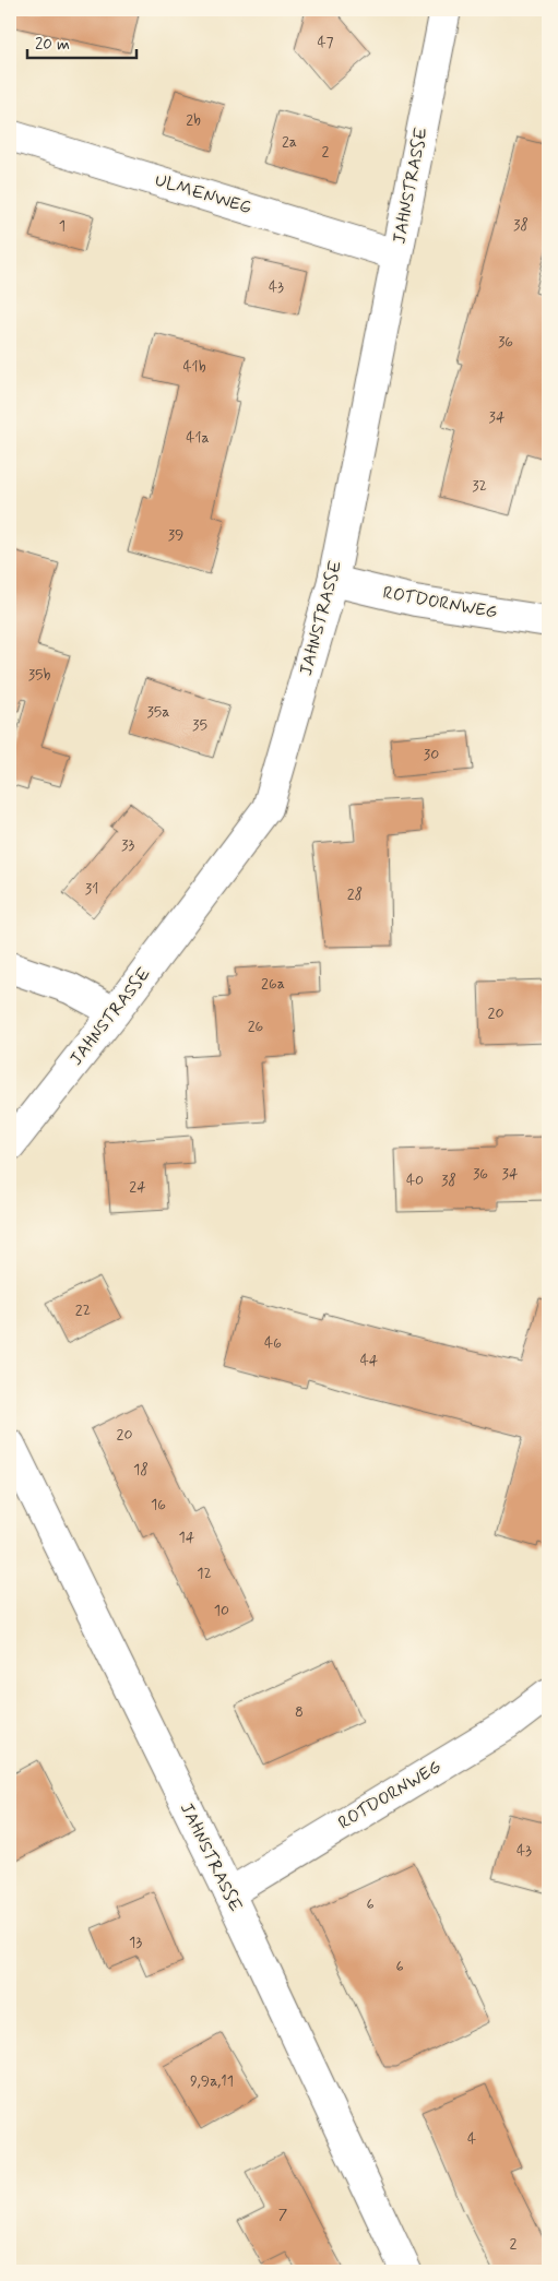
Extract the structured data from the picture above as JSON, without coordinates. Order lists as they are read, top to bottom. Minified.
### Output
{"streets":{"street":["JAHNSTRASSE","ULMENWEG","ROTDORNWEG"]},"crossings":[["JAHNSTRASSE","ULMENWEG"],["JAHNSTRASSE","ROTDORNWEG"]],"house_numbers":["47","2b","2a","2","38","1","43","36","41b","34","41a","32","39","35b","35a","35","30","33","31","28","26a","20","26","36","34","40","38","24","22","46","44","20","18","16","14","12","10","8","43","6","13","6","9,9a,11","4","7","2"],"scale_bar":"20 m"}
